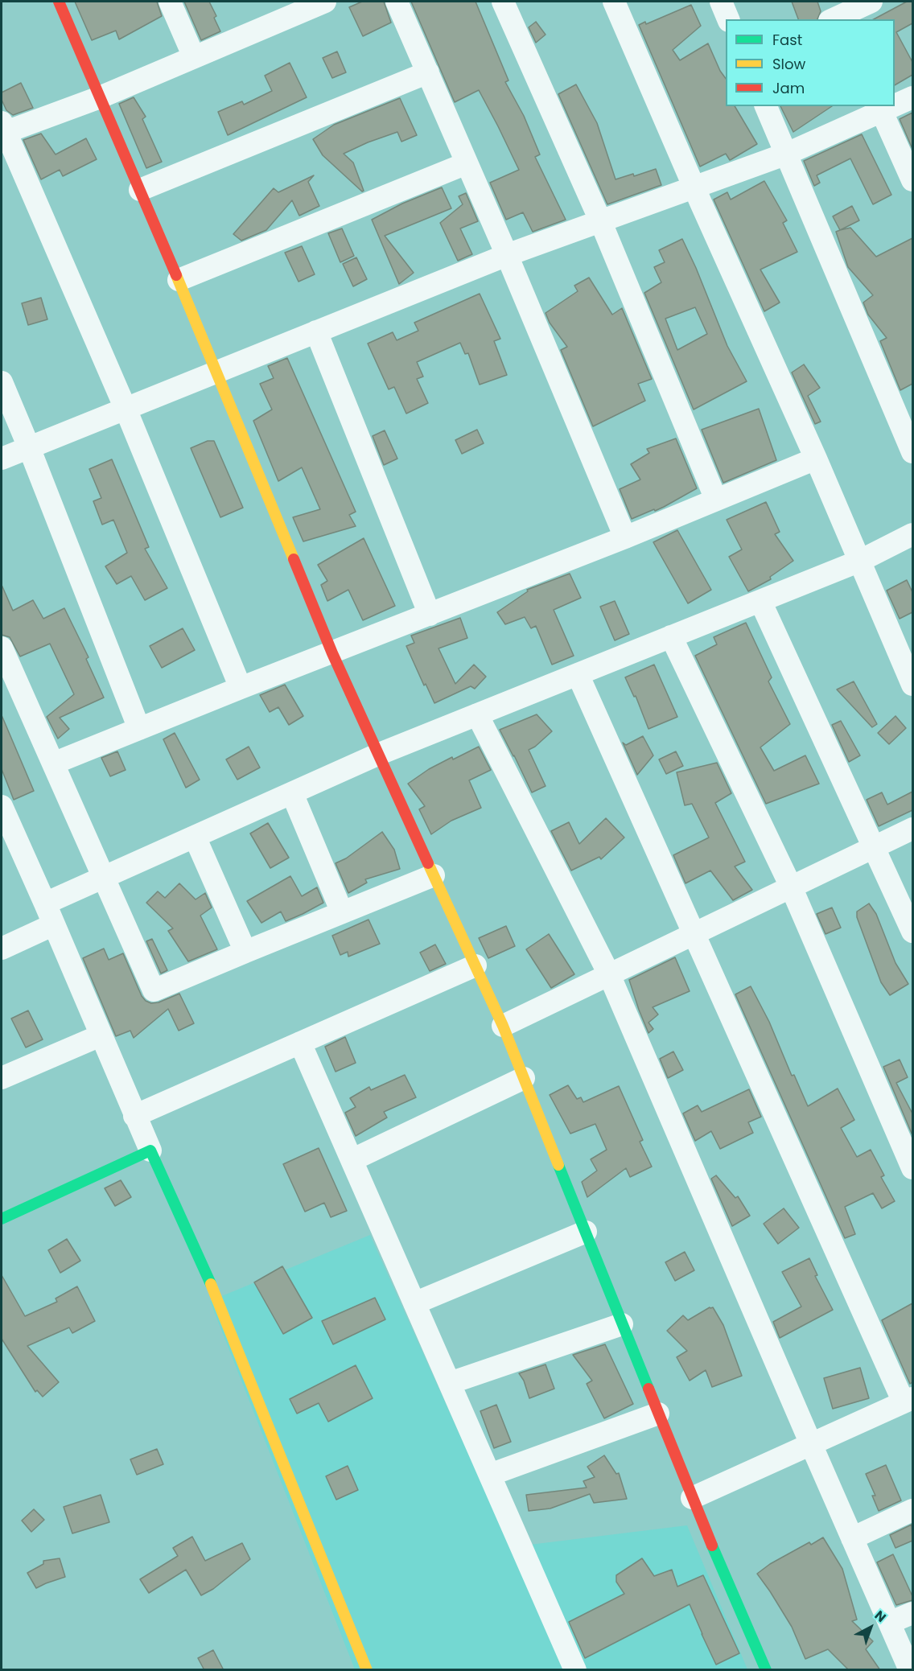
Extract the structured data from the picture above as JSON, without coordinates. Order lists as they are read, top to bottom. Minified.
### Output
{"legend":["Fast","Slow","Jam"],"north":"top right"}
